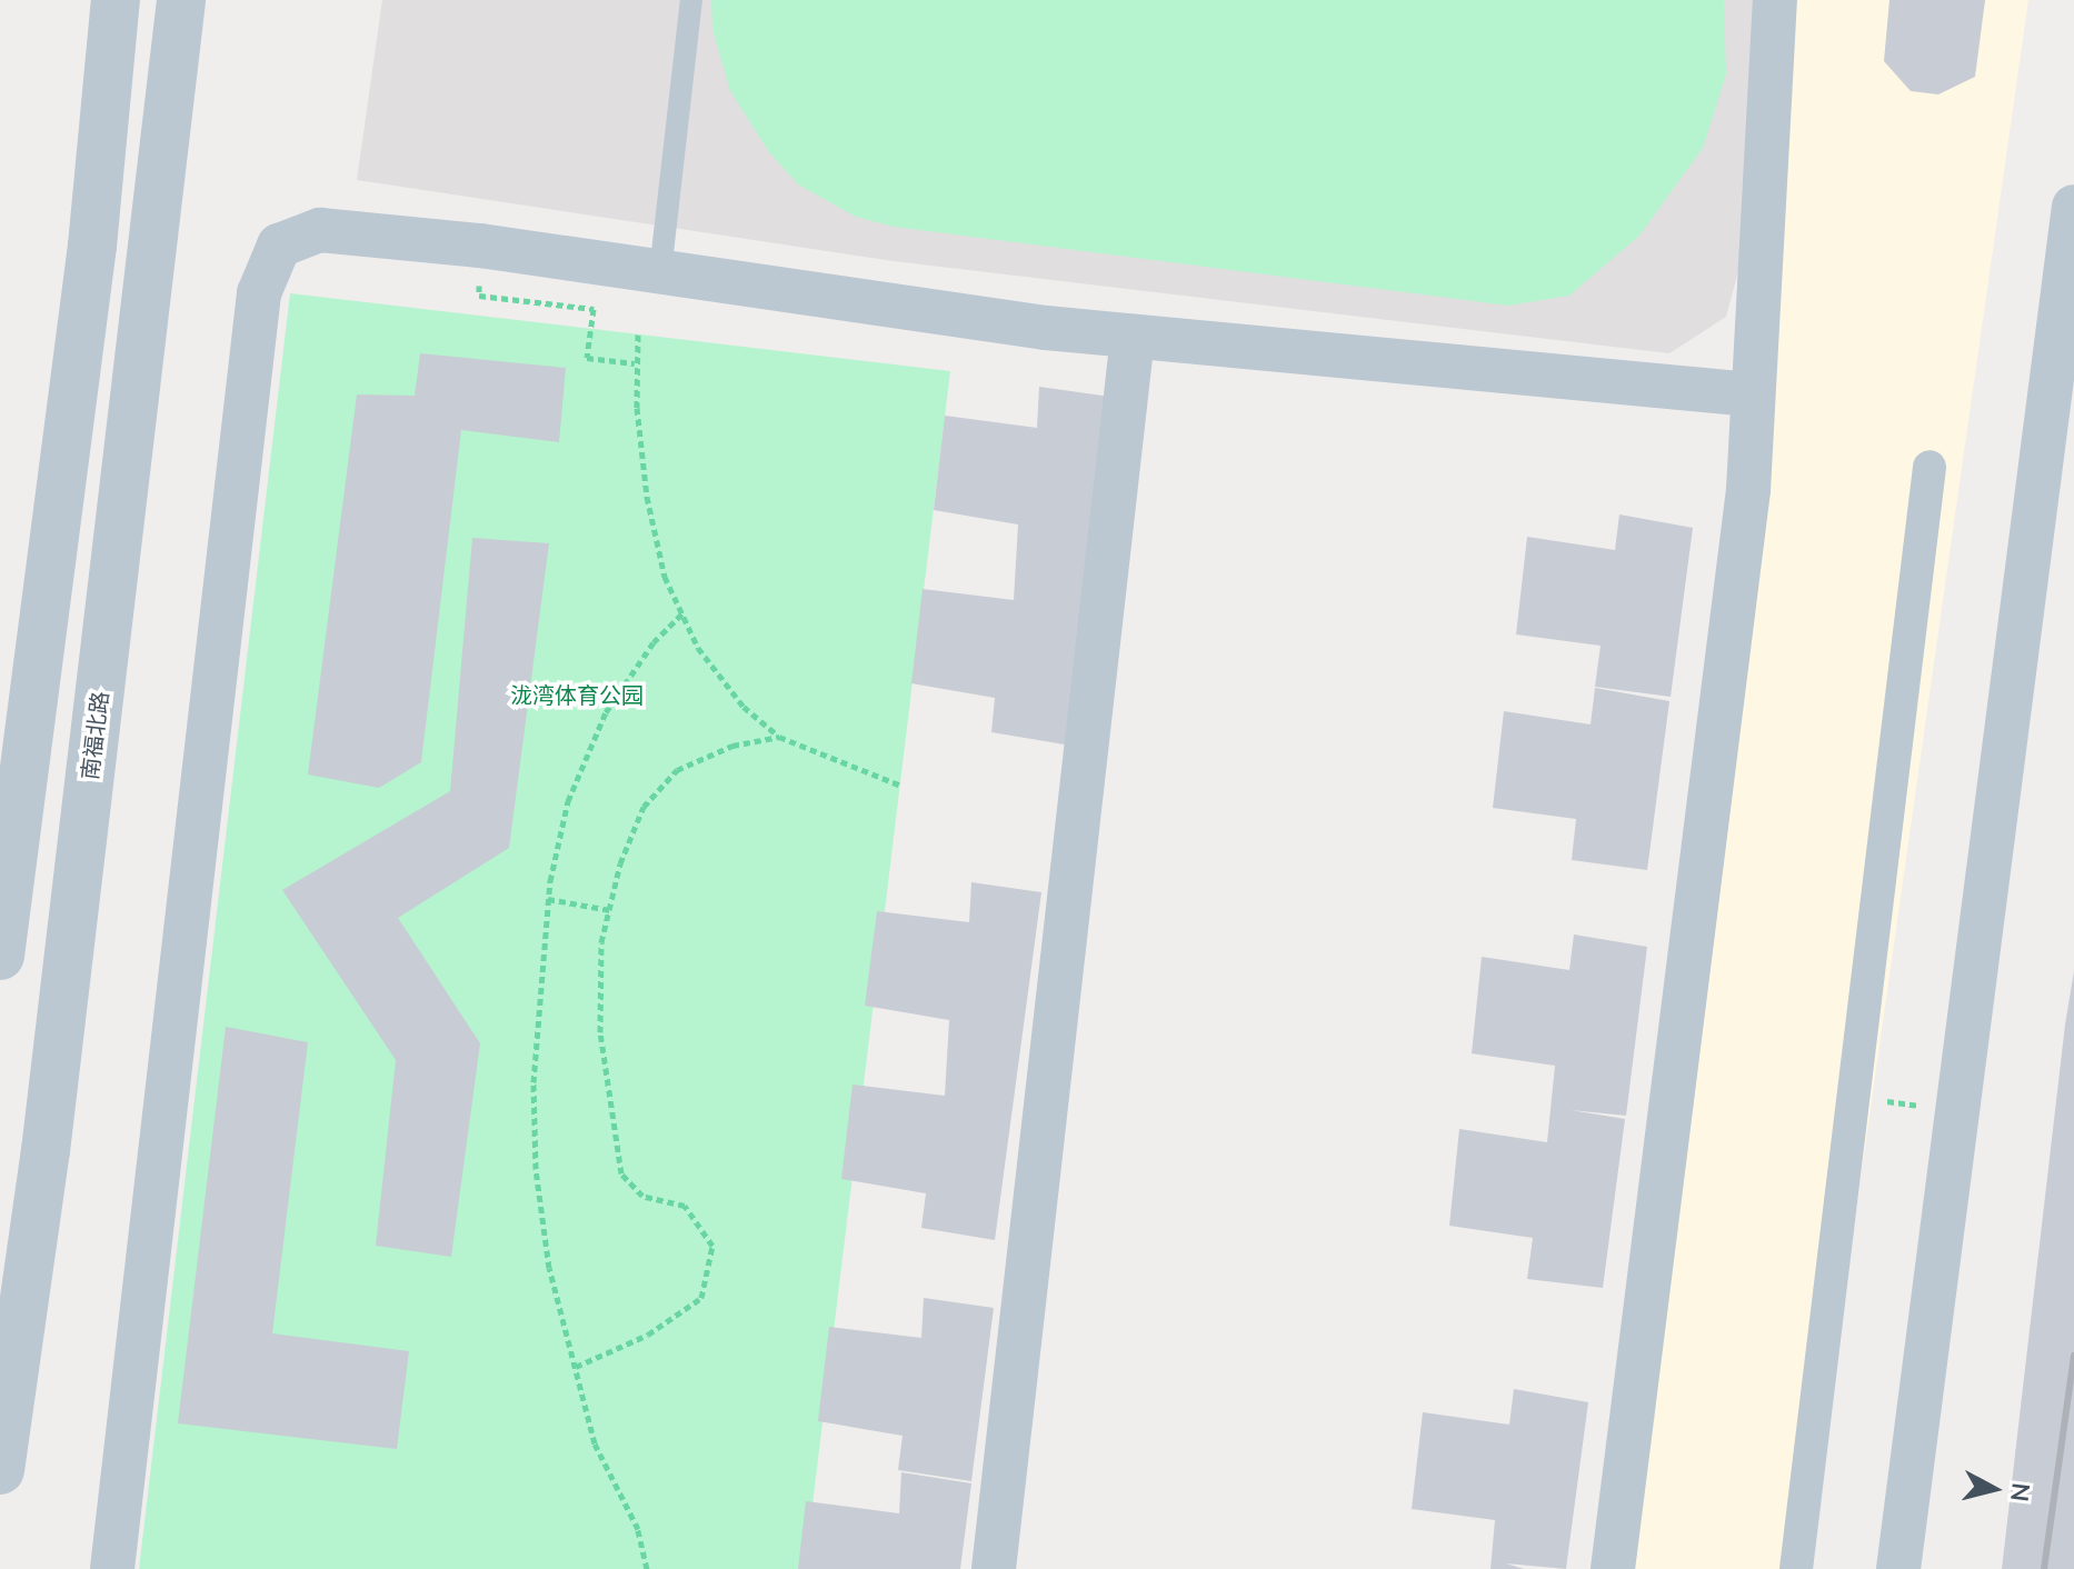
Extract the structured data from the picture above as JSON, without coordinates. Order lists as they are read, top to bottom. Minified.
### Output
{"streets":{"street":["南福北路"]},"parks":["泷湾体育公园"],"north":"right"}
